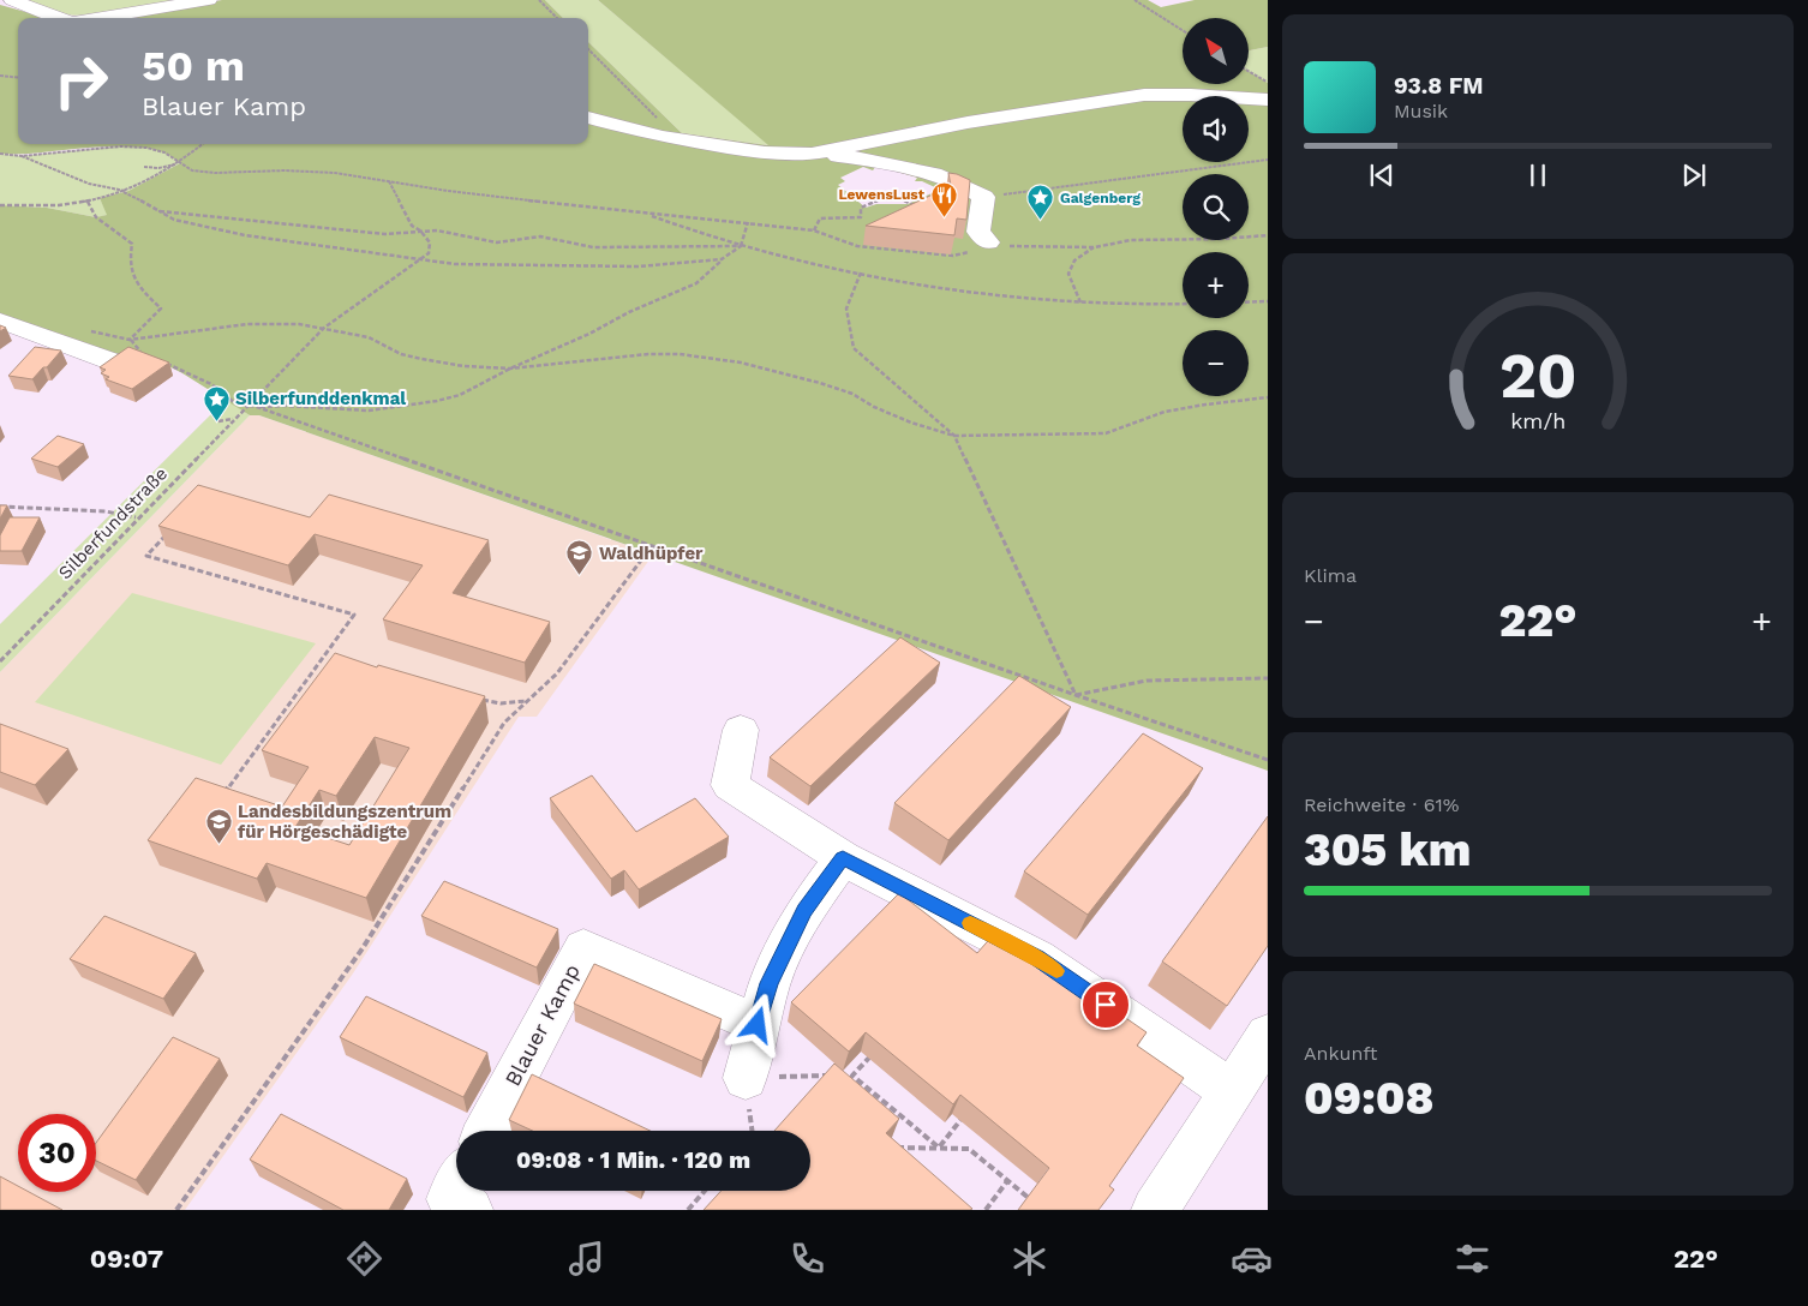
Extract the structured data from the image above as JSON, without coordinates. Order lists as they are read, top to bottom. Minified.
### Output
{"streets":{"street":["Blauer Kamp"],"path":["Silberfundstraße"]},"places":{"restaurant":["LewensLust"],"place":["Galgenberg","Silberfunddenkmal"],"school or university":["Waldhüpfer","Landesbildungszentrum für Hörgeschädigte"]},"north":"top left","page":{"map_buttons":["+","−"],"turn":["50 m","Blauer Kamp"],"song":["93.8 FM","Musik"],"tile":["Klima",["Reichweite · 61%","305 km"],["Ankunft","09:08"]],"heat":["−","22°","+"],"limit":"30","trip":"09:08 · 1 Min. · 120 m","tabs":["09:07","22°"],"gauge":["20","km/h"]}}
